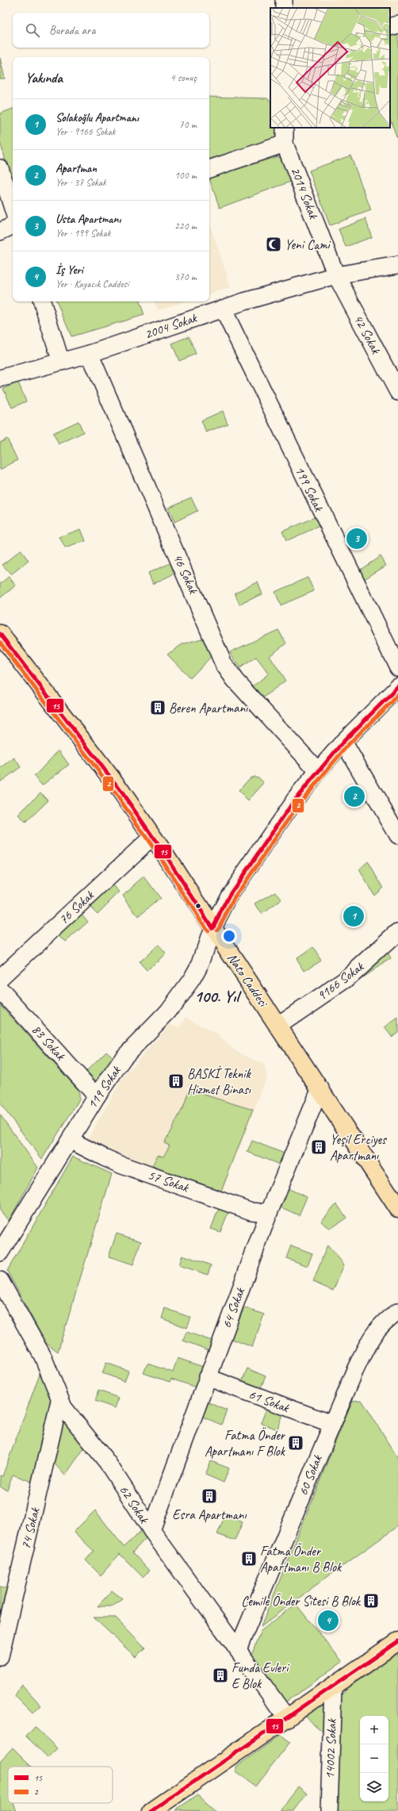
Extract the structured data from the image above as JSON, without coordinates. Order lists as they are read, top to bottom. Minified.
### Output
{"streets":{"main road":["Nato Caddesi"],"street":["2014 Sokak","2004 Sokak","42 Sokak","199 Sokak","46 Sokak","76 Sokak","9166 Sokak","83 Sokak","119 Sokak","57 Sokak","64 Sokak","61 Sokak","60 Sokak","62 Sokak","74 Sokak","14002 Sokak"]},"crossings":[["2014 Sokak","2004 Sokak"],["2014 Sokak","42 Sokak"],["2004 Sokak","42 Sokak"],["2004 Sokak","199 Sokak"],["2004 Sokak","46 Sokak"],["46 Sokak","119 Sokak"],["76 Sokak","Nato Caddesi"],["Nato Caddesi","9166 Sokak"],["Nato Caddesi","119 Sokak"],["Nato Caddesi","64 Sokak"],["83 Sokak","119 Sokak"],["119 Sokak","57 Sokak"],["57 Sokak","64 Sokak"],["64 Sokak","61 Sokak"],["64 Sokak","62 Sokak"],["61 Sokak","60 Sokak"],["60 Sokak","62 Sokak"],["62 Sokak","74 Sokak"]],"districts":["100. Yıl"],"places":{"mosque":["Yeni Cami"],"building":["Beren Apartmanı","BASKİ Teknik Hizmet Binası","Yeşil Erciyes Apartmanı","Fatma Önder Apartmanı F Blok","Esra Apartmanı","Fatma Önder Apartmanı B Blok","Cemile Önder Sitesi B Blok","Funda Evleri E Blok"]},"lines":["transit line 15","transit line 2"],"legend":["15","2"],"page":{"search":"Burada ara","heading":["Yakında","4 sonuç"],"list":[{"mark":"1","name":"Solakoğlu Apartmanı","note":"Yer · 9166 Sokak","value":"70 m"},{"mark":"2","name":"Apartman","note":"Yer · 37 Sokak","value":"100 m"},{"mark":"3","name":"Usta Apartmanı","note":"Yer · 199 Sokak","value":"220 m"},{"mark":"4","name":"İş Yeri","note":"Yer · Kayacık Caddesi","value":"370 m"}],"pins":["3","2","1","4"],"map_buttons":["+","−"]}}
